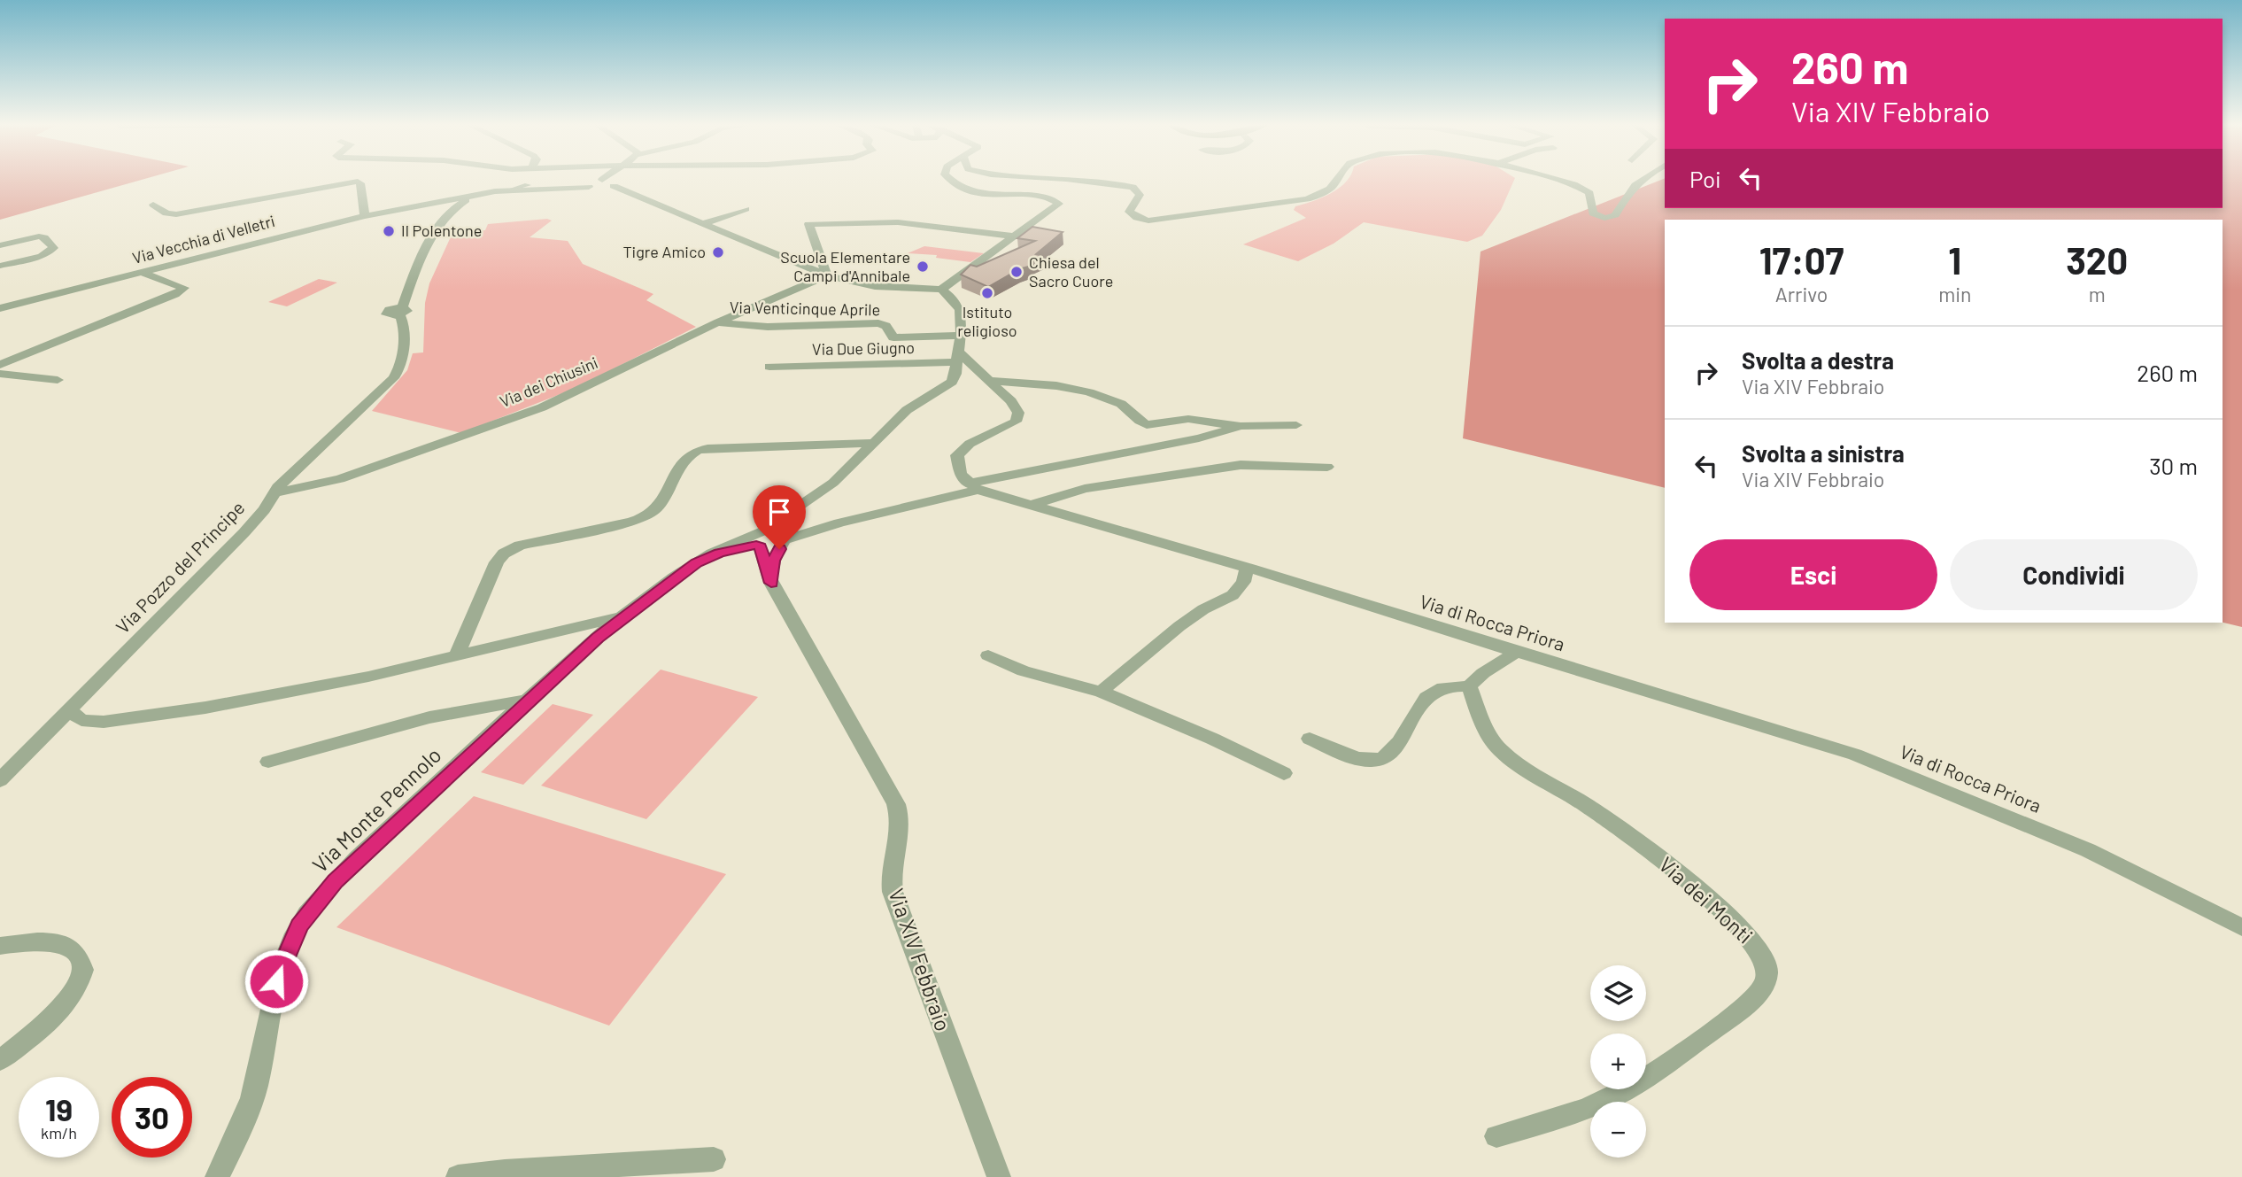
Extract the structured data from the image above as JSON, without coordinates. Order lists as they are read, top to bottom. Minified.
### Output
{"streets":{"street":["Via Vecchia di Velletri","Via Venticinque Aprile","Via Due Giugno","Via dei Chiusini","Via Pozzo del Principe","Via di Rocca Priora","Via Monte Pennolo","Via dei Monti","Via XIV Febbraio"]},"crossings":[["Via Vecchia di Velletri","Via Pozzo del Principe"],["Via Venticinque Aprile","Via Due Giugno"],["Via Venticinque Aprile","Via dei Chiusini"],["Via Venticinque Aprile","Via Monte Pennolo"],["Via Due Giugno","Via Monte Pennolo"],["Via dei Chiusini","Via Pozzo del Principe"],["Via Monte Pennolo","Via XIV Febbraio"]],"places":["Il Polentone","Tigre Amico","Scuola Elementare Campi d'Annibale","Chiesa del Sacro Cuore","Istituto religioso"],"page":{"turn":["260 m","Via XIV Febbraio"],"then":"Poi","eta":["17:07","Arrivo","1","min","320","m"],"list":[{"name":"Svolta a destra","note":"Via XIV Febbraio","value":"260 m"},{"name":"Svolta a sinistra","note":"Via XIV Febbraio","value":"30 m"}],"buttons":["Esci","Condividi"],"map_buttons":["+","−"],"speed":"19 km/h","limit":"30"}}
